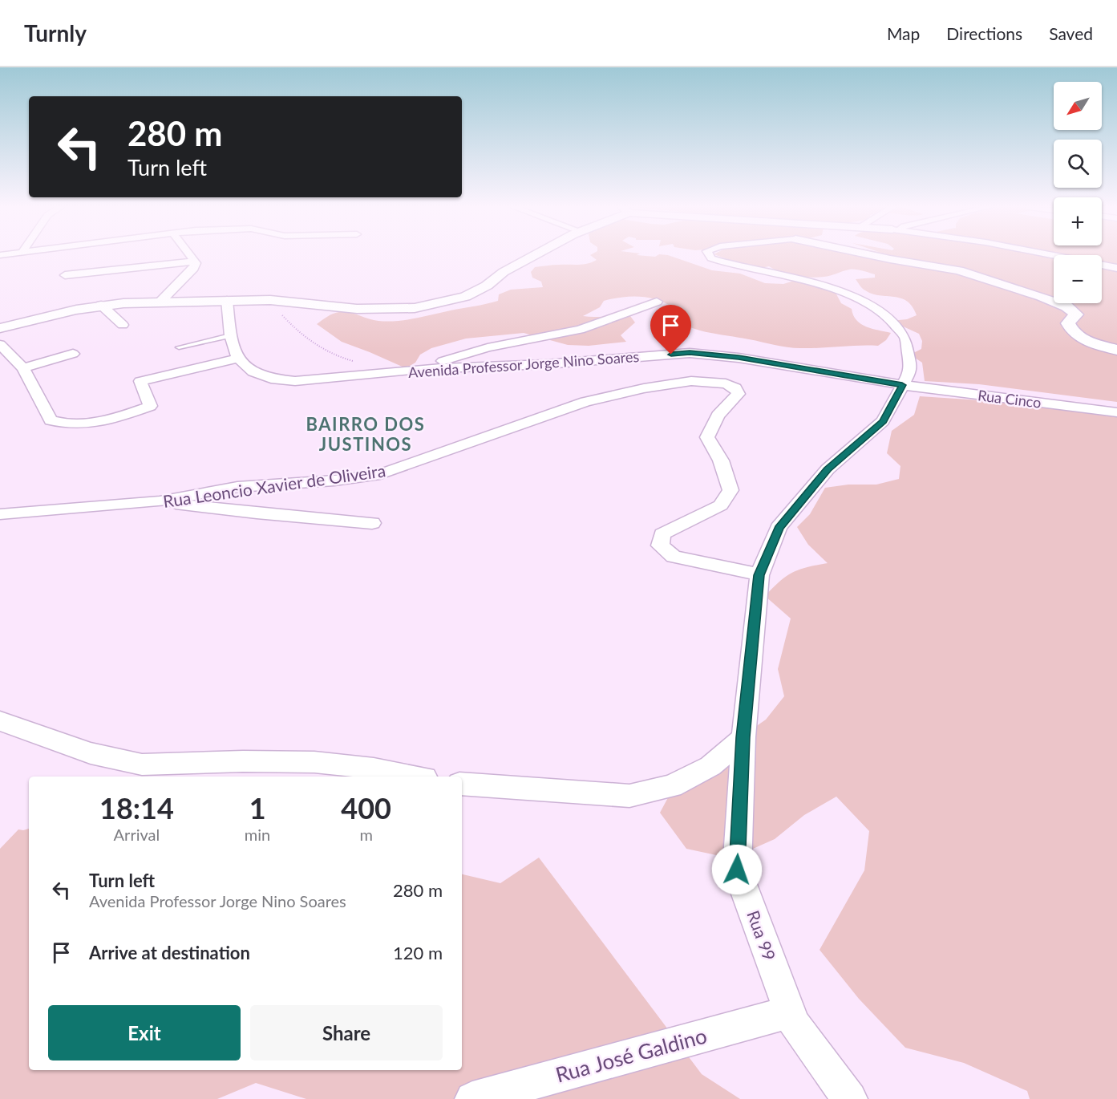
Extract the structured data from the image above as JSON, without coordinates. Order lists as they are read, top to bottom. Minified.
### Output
{"streets":{"street":["Avenida Professor Jorge Nino Soares","Rua Cinco","Rua Leoncio Xavier de Oliveira","Rua 99","Rua José Galdino"]},"crossings":[["Avenida Professor Jorge Nino Soares","Rua Cinco"],["Avenida Professor Jorge Nino Soares","Rua 99"],["Rua Cinco","Rua 99"],["Rua Leoncio Xavier de Oliveira","Rua 99"],["Rua 99","Rua José Galdino"]],"districts":["BAIRRO DOS JUSTINOS"],"north":"bottom left","page":{"header":"Turnly","nav":["Map","Directions","Saved"],"map_buttons":["+","−"],"turn":["280 m","Turn left"],"eta":["18:14","Arrival","1","min","400","m"],"list":[{"name":"Turn left","note":"Avenida Professor Jorge Nino Soares","value":"280 m"},{"name":"Arrive at destination","value":"120 m"}],"buttons":["Exit","Share"]}}
